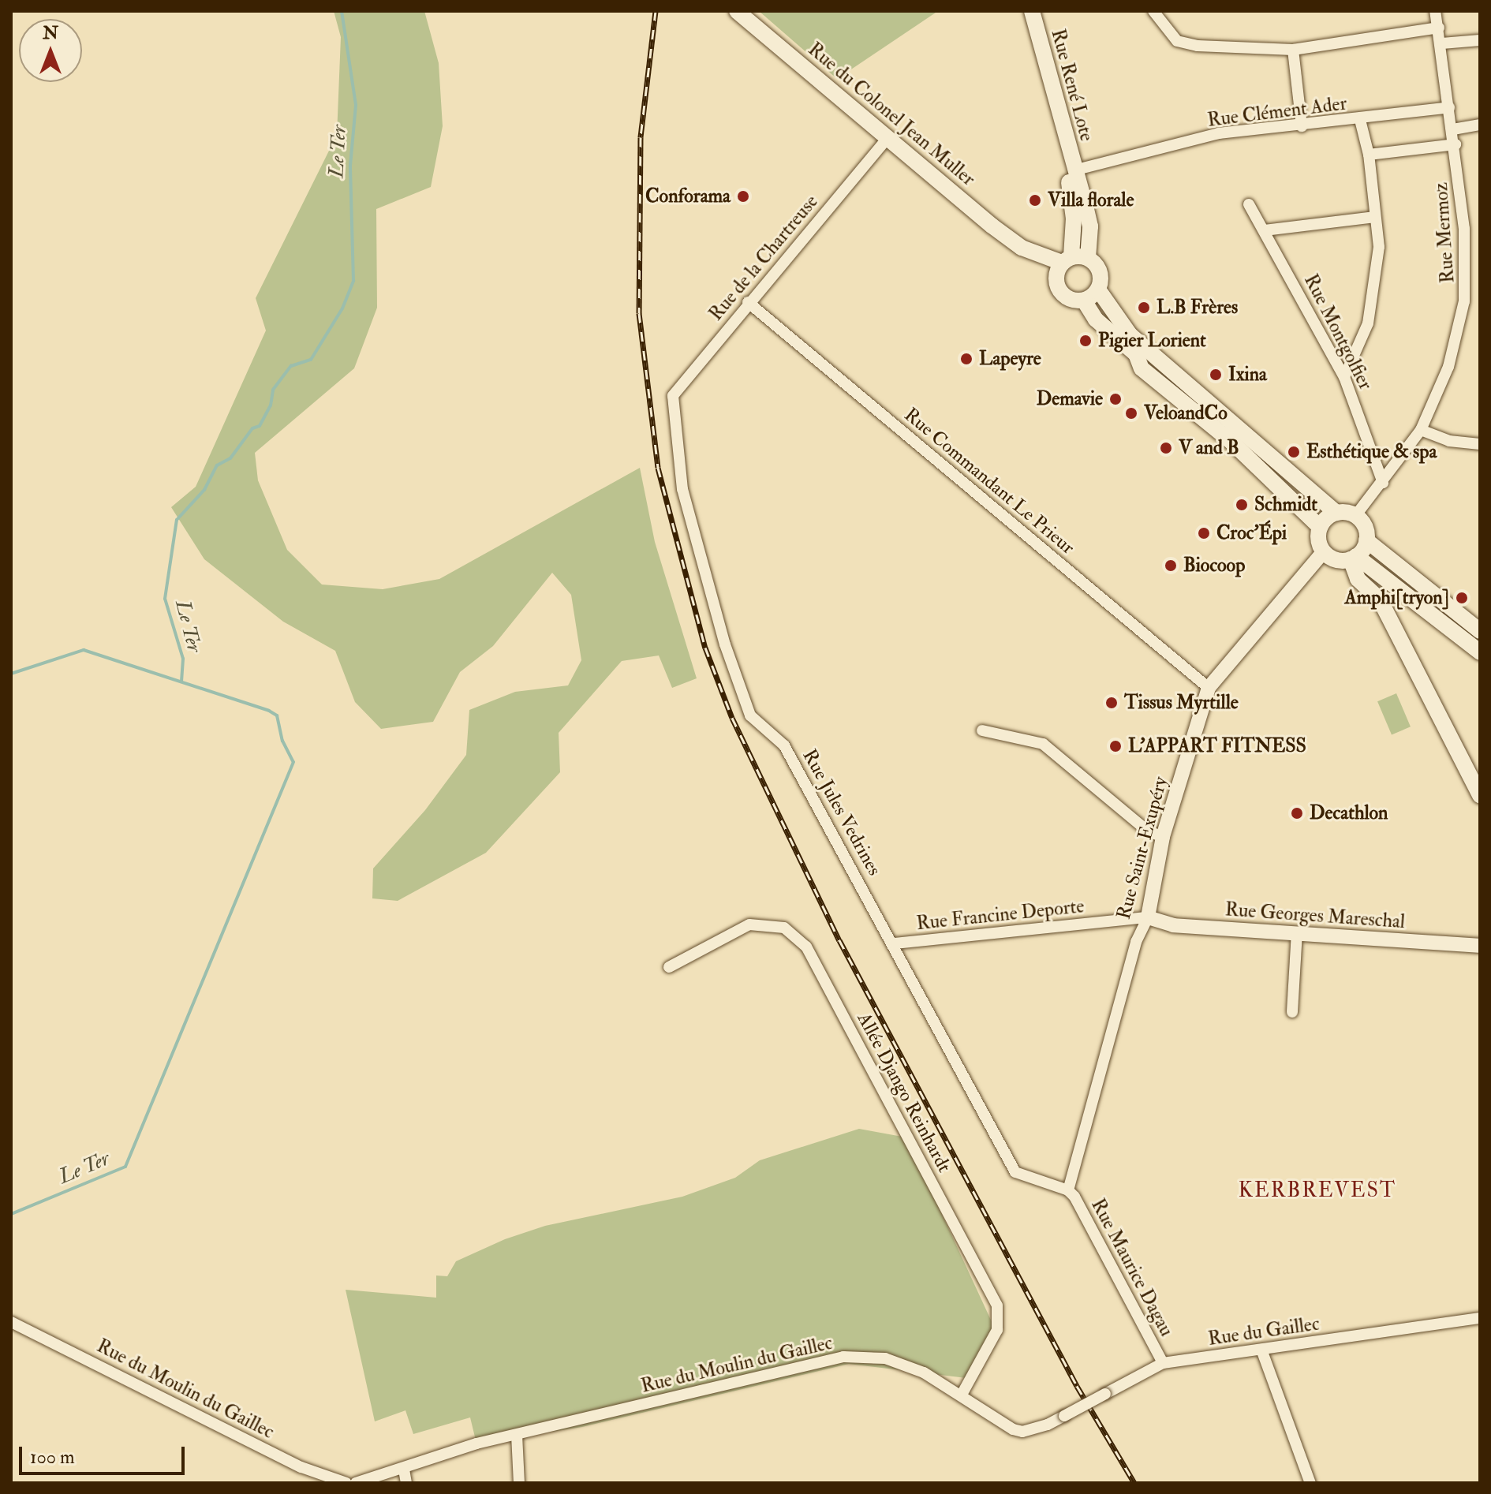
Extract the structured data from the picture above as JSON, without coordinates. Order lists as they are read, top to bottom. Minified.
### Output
{"streets":{"main road":["Rue René Lote","Rue du Colonel Jean Muller"],"street":["Rue Clément Ader","Rue Mermoz","Rue de la Chartreuse","Rue Montgolfier","Rue Commandant Le Prieur","Rue Jules Vedrines","Rue Saint-Exupéry","Rue Francine Deporte","Rue Georges Mareschal","Allée Django Reinhardt","Rue Maurice Dagau","Rue du Gaillec","Rue du Moulin du Gaillec"]},"crossings":[["Rue René Lote","Rue Clément Ader"],["Rue René Lote","Rue du Colonel Jean Muller"],["Rue Clément Ader","Rue Mermoz"],["Rue du Colonel Jean Muller","Rue de la Chartreuse"],["Rue Mermoz","Rue Montgolfier"],["Rue Mermoz","Rue Saint-Exupéry"],["Rue de la Chartreuse","Rue Commandant Le Prieur"],["Rue de la Chartreuse","Rue Jules Vedrines"],["Rue Commandant Le Prieur","Rue Saint-Exupéry"],["Rue Jules Vedrines","Rue Saint-Exupéry"],["Rue Jules Vedrines","Rue Francine Deporte"],["Rue Jules Vedrines","Rue Maurice Dagau"],["Rue Saint-Exupéry","Rue Francine Deporte"],["Rue Saint-Exupéry","Rue Georges Mareschal"],["Rue Saint-Exupéry","Rue Maurice Dagau"],["Rue Francine Deporte","Rue Georges Mareschal"],["Allée Django Reinhardt","Rue du Moulin du Gaillec"],["Rue Maurice Dagau","Rue du Gaillec"],["Rue du Gaillec","Rue du Moulin du Gaillec"]],"districts":["KERBREVEST"],"water":["Le Ter"],"places":["Conforama","Villa florale","L.B Frères","Pigier Lorient","Lapeyre","Ixina","Demavie","VeloandCo","V and B","Esthétique & spa","Schmidt","Croc'Épi","Biocoop","Amphi[tryon]","Tissus Myrtille","L'APPART FITNESS","Decathlon"],"scale_bar":"100 m","north":"top"}
